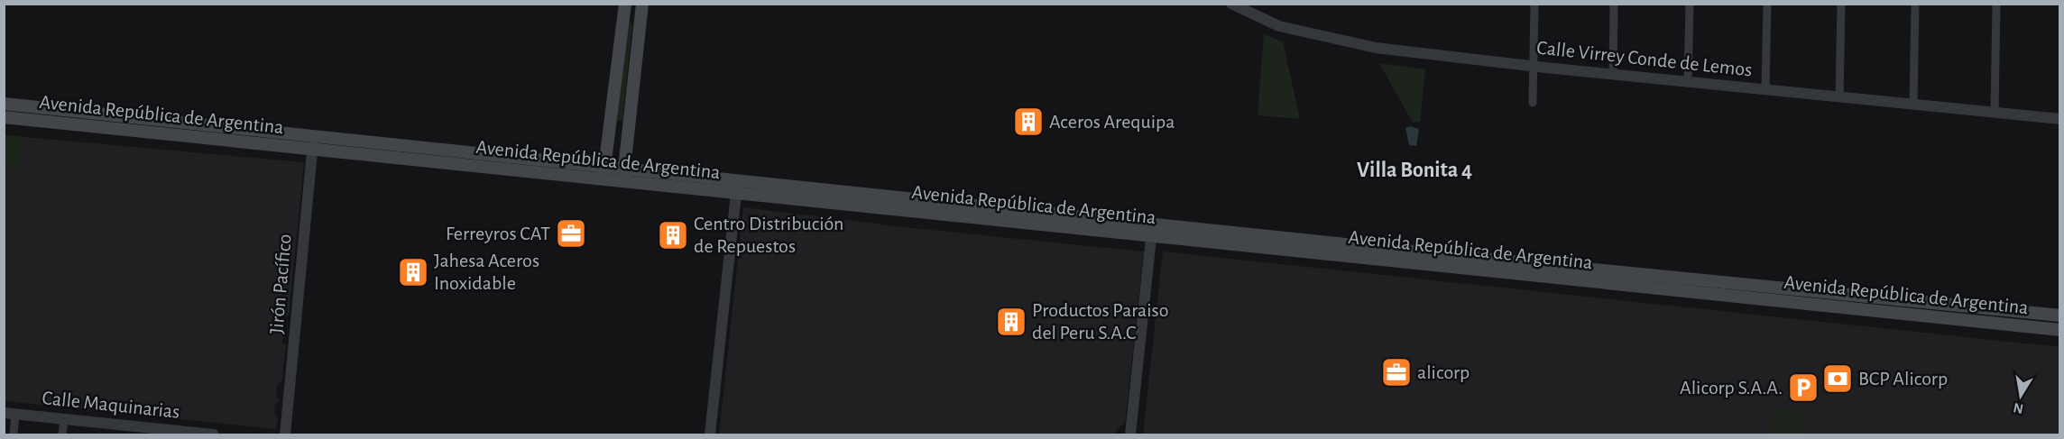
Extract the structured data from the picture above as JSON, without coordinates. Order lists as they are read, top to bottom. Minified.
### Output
{"streets":{"main road":["Avenida República de Argentina"],"street":["Calle Virrey Conde de Lemos","Jirón Pacífico","Calle Maquinarias"]},"crossings":[["Avenida República de Argentina","Jirón Pacífico"]],"districts":["Villa Bonita 4"],"places":{"building":["Aceros Arequipa","Centro Distribución de Repuestos","Jahesa Aceros Inoxidable","Productos Paraiso del Peru S.A.C"],"office":["Ferreyros CAT","alicorp"],"bank":["BCP Alicorp"],"parking":["Alicorp S.A.A."]},"north":"bottom"}
